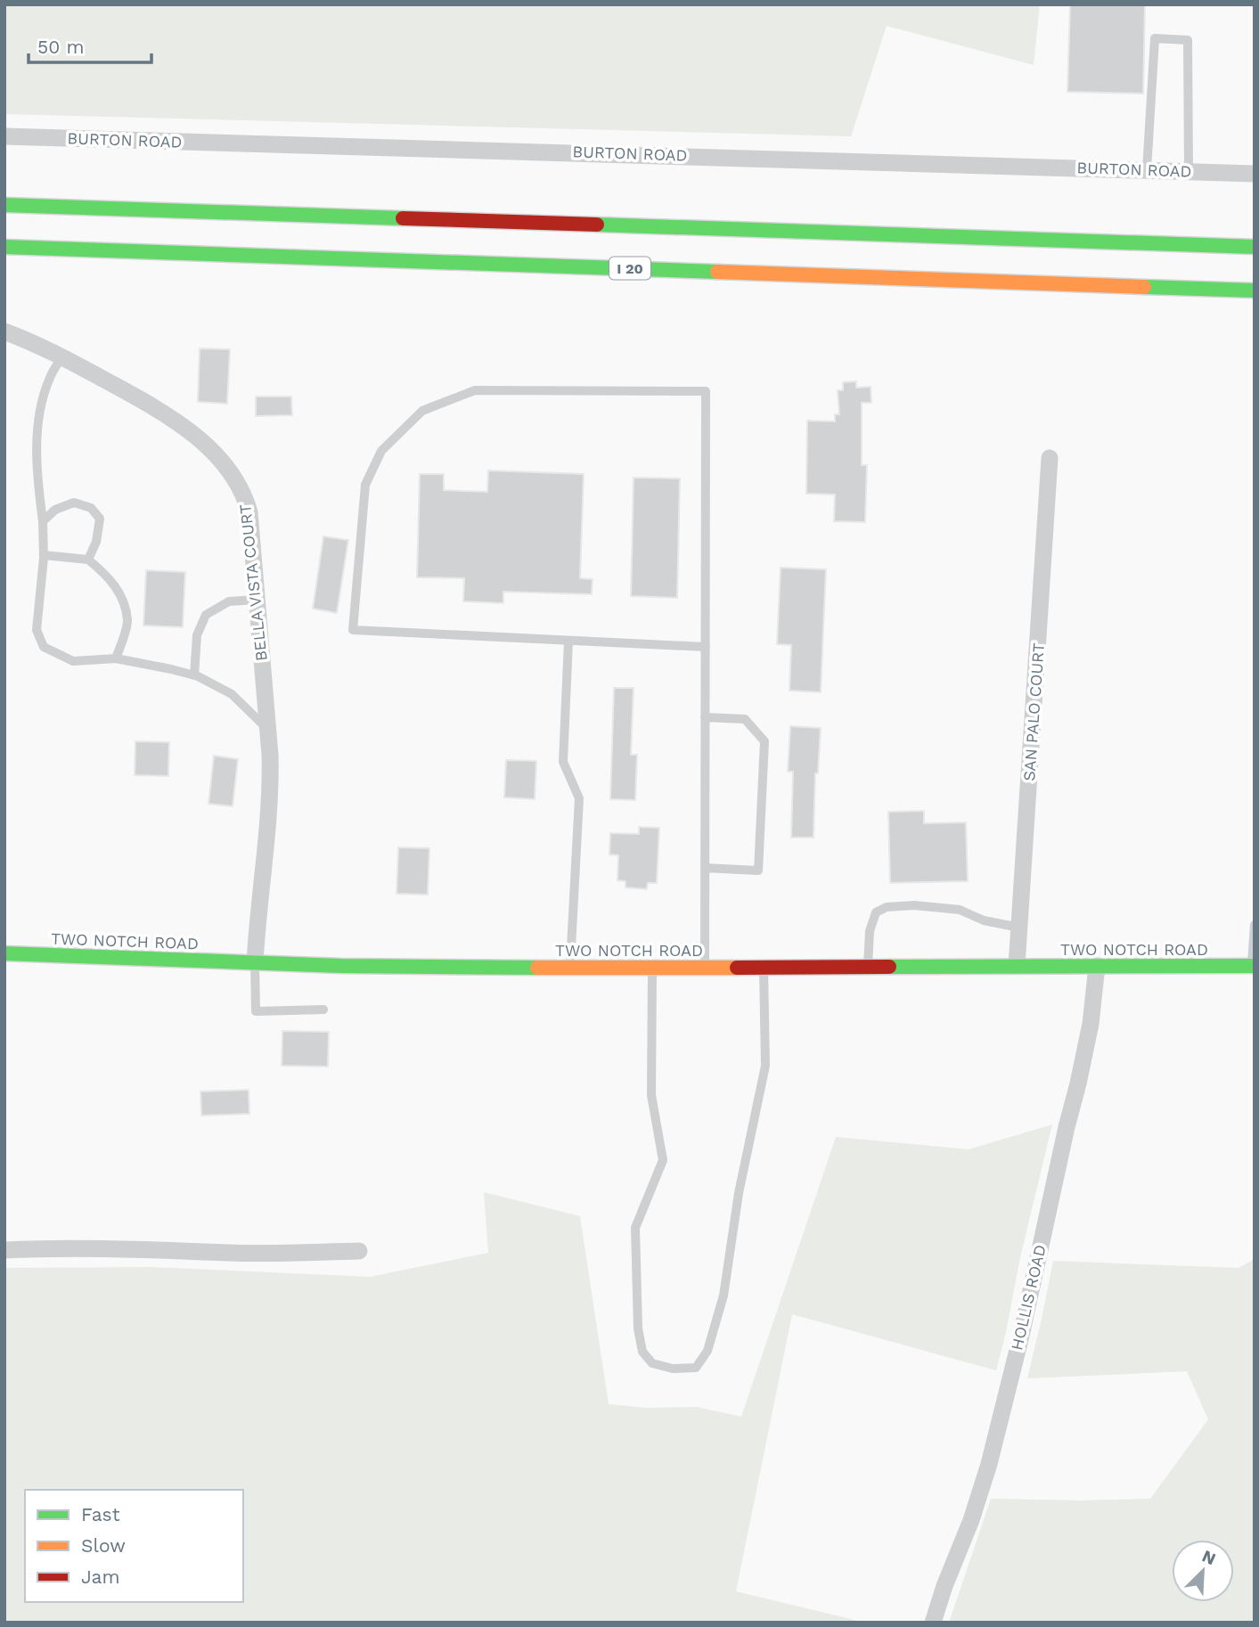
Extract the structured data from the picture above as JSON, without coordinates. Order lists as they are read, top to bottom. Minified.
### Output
{"streets":{"main road":["I 20","TWO NOTCH ROAD"],"street":["BURTON ROAD","BELLA VISTA COURT","SAN PALO COURT","HOLLIS ROAD"]},"crossings":[["BELLA VISTA COURT","TWO NOTCH ROAD"],["SAN PALO COURT","TWO NOTCH ROAD"],["TWO NOTCH ROAD","HOLLIS ROAD"]],"legend":["Fast","Slow","Jam"],"scale_bar":"50 m","north":"top right"}
